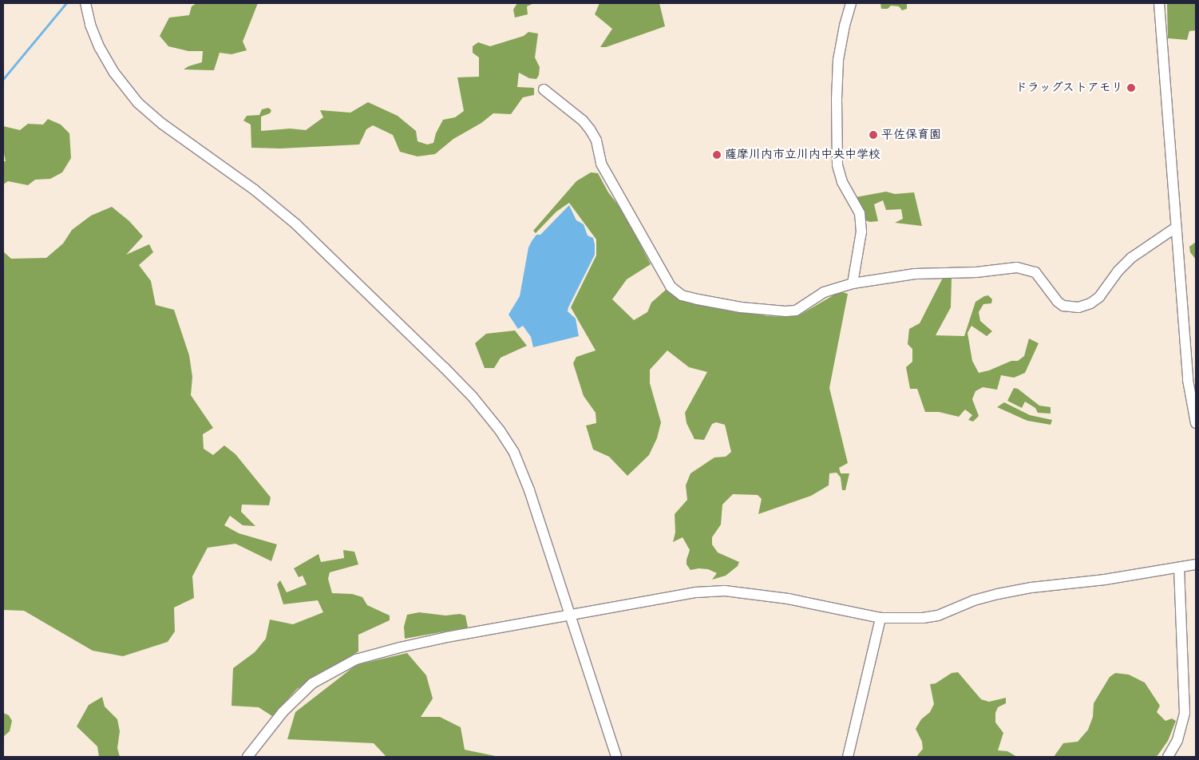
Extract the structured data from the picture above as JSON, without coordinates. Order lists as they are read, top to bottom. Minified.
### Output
{"places":["ドラッグストアモリ","平佐保育園","薩摩川内市立川内中央中学校"]}
